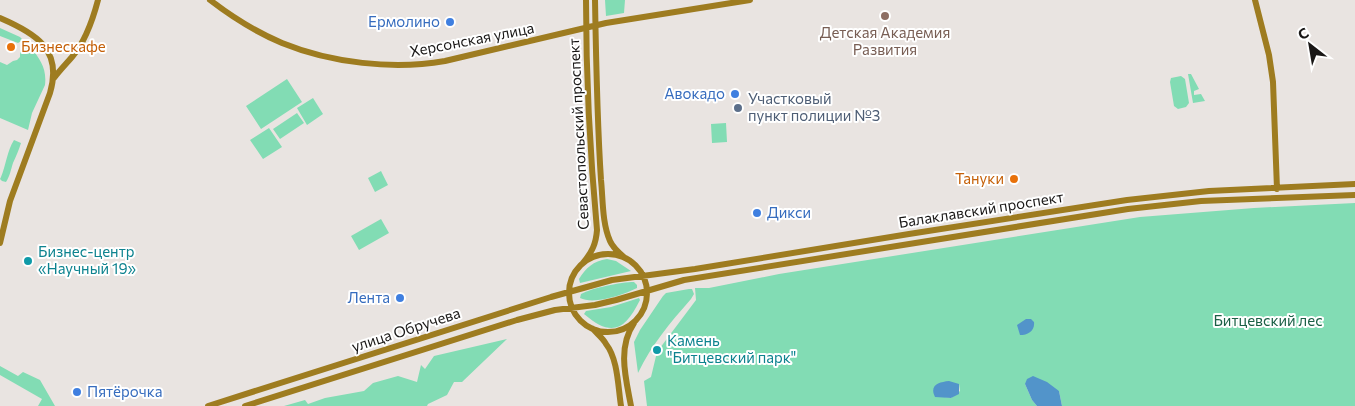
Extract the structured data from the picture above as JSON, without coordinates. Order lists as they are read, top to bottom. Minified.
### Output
{"streets":{"main road":["Херсонская улица","Севастопольский проспект","Балаклавский проспект","улица Обручева"]},"crossings":[["Херсонская улица","Севастопольский проспект"],["Севастопольский проспект","Балаклавский проспект"],["Севастопольский проспект","улица Обручева"],["Балаклавский проспект","улица Обручева"]],"parks":["Битцевский лес"],"places":["Детская Академия Развития","Ермолино","Бизнескафе","Авокадо","Участковый пункт полиции №3","Тануки","Дикси","Бизнес-центр «Научный 19»","Лента","Камень \"Битцевский парк\"","Пятёрочка"],"north":"top left"}
